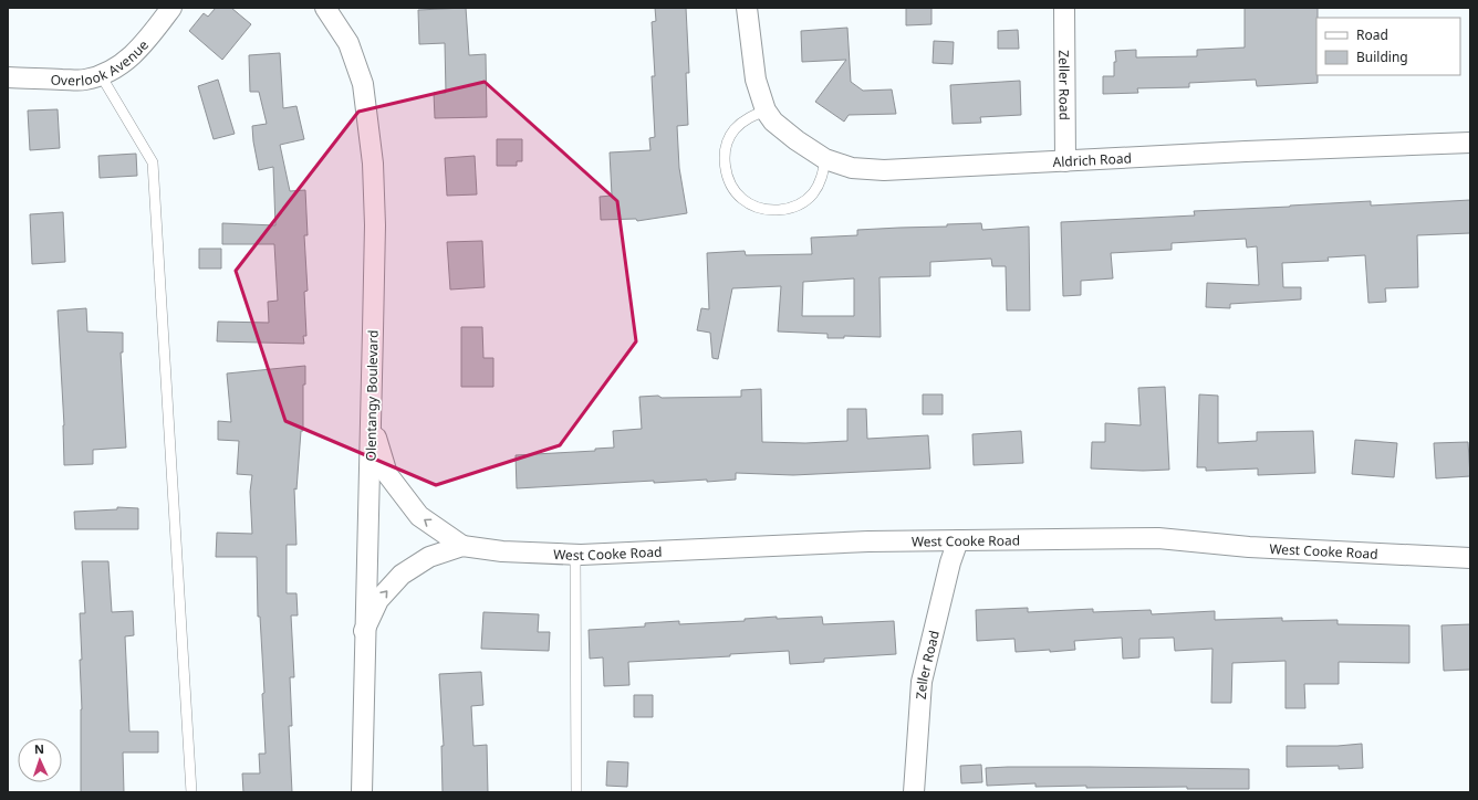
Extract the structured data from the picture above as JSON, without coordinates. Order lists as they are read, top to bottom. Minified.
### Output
{"streets":{"street":["Overlook Avenue","Zeller Road","Aldrich Road","Olentangy Boulevard","West Cooke Road"]},"crossings":[["Zeller Road","Aldrich Road"],["Zeller Road","West Cooke Road"],["Olentangy Boulevard","West Cooke Road"]],"legend":["Road","Building"],"north":"top"}
